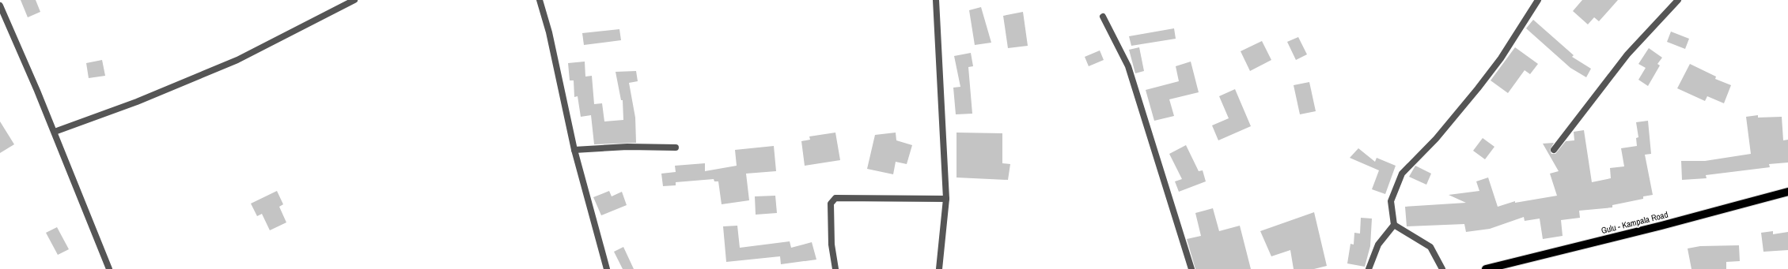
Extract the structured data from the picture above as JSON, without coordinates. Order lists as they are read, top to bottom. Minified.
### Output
{"streets":{"main road":["Gulu - Kampala Road"]}}
